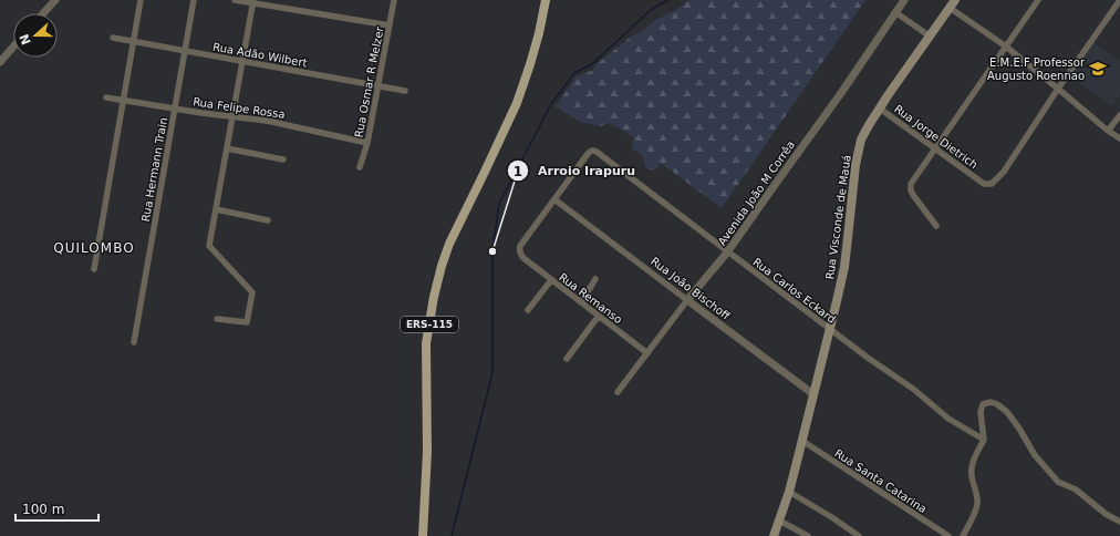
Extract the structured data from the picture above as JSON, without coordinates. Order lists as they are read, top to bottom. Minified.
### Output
{"streets":{"main road":["Rua Visconde de Mauá","ERS-115"],"street":["Rua Adão Wilbert","Rua Osmar R Melzer","Rua Felipe Rossa","Rua Jorge Dietrich","Rua Hermann Train","Avenida João M Corrêa","Rua João Bischoff","Rua Carlos Eckard","Rua Remanso","Rua Santa Catarina"]},"crossings":[["Rua Adão Wilbert","Rua Osmar R Melzer"],["Rua Adão Wilbert","Rua Hermann Train"],["Rua Osmar R Melzer","Rua Felipe Rossa"],["Rua Felipe Rossa","Rua Hermann Train"],["Rua Jorge Dietrich","Rua Visconde de Mauá"],["Avenida João M Corrêa","Rua João Bischoff"],["Avenida João M Corrêa","Rua Carlos Eckard"],["Avenida João M Corrêa","Rua Remanso"],["Rua Visconde de Mauá","Rua João Bischoff"],["Rua Visconde de Mauá","Rua Carlos Eckard"],["Rua Visconde de Mauá","Rua Santa Catarina"],["Rua João Bischoff","Rua Carlos Eckard"],["Rua João Bischoff","Rua Remanso"],["Rua Carlos Eckard","Rua Remanso"]],"districts":["QUILOMBO"],"places":{"school or university":["E.M.E.F Professor Augusto Roennao"],"other":["Arroio Irapuru"]},"scale_bar":"100 m","north":"left"}
